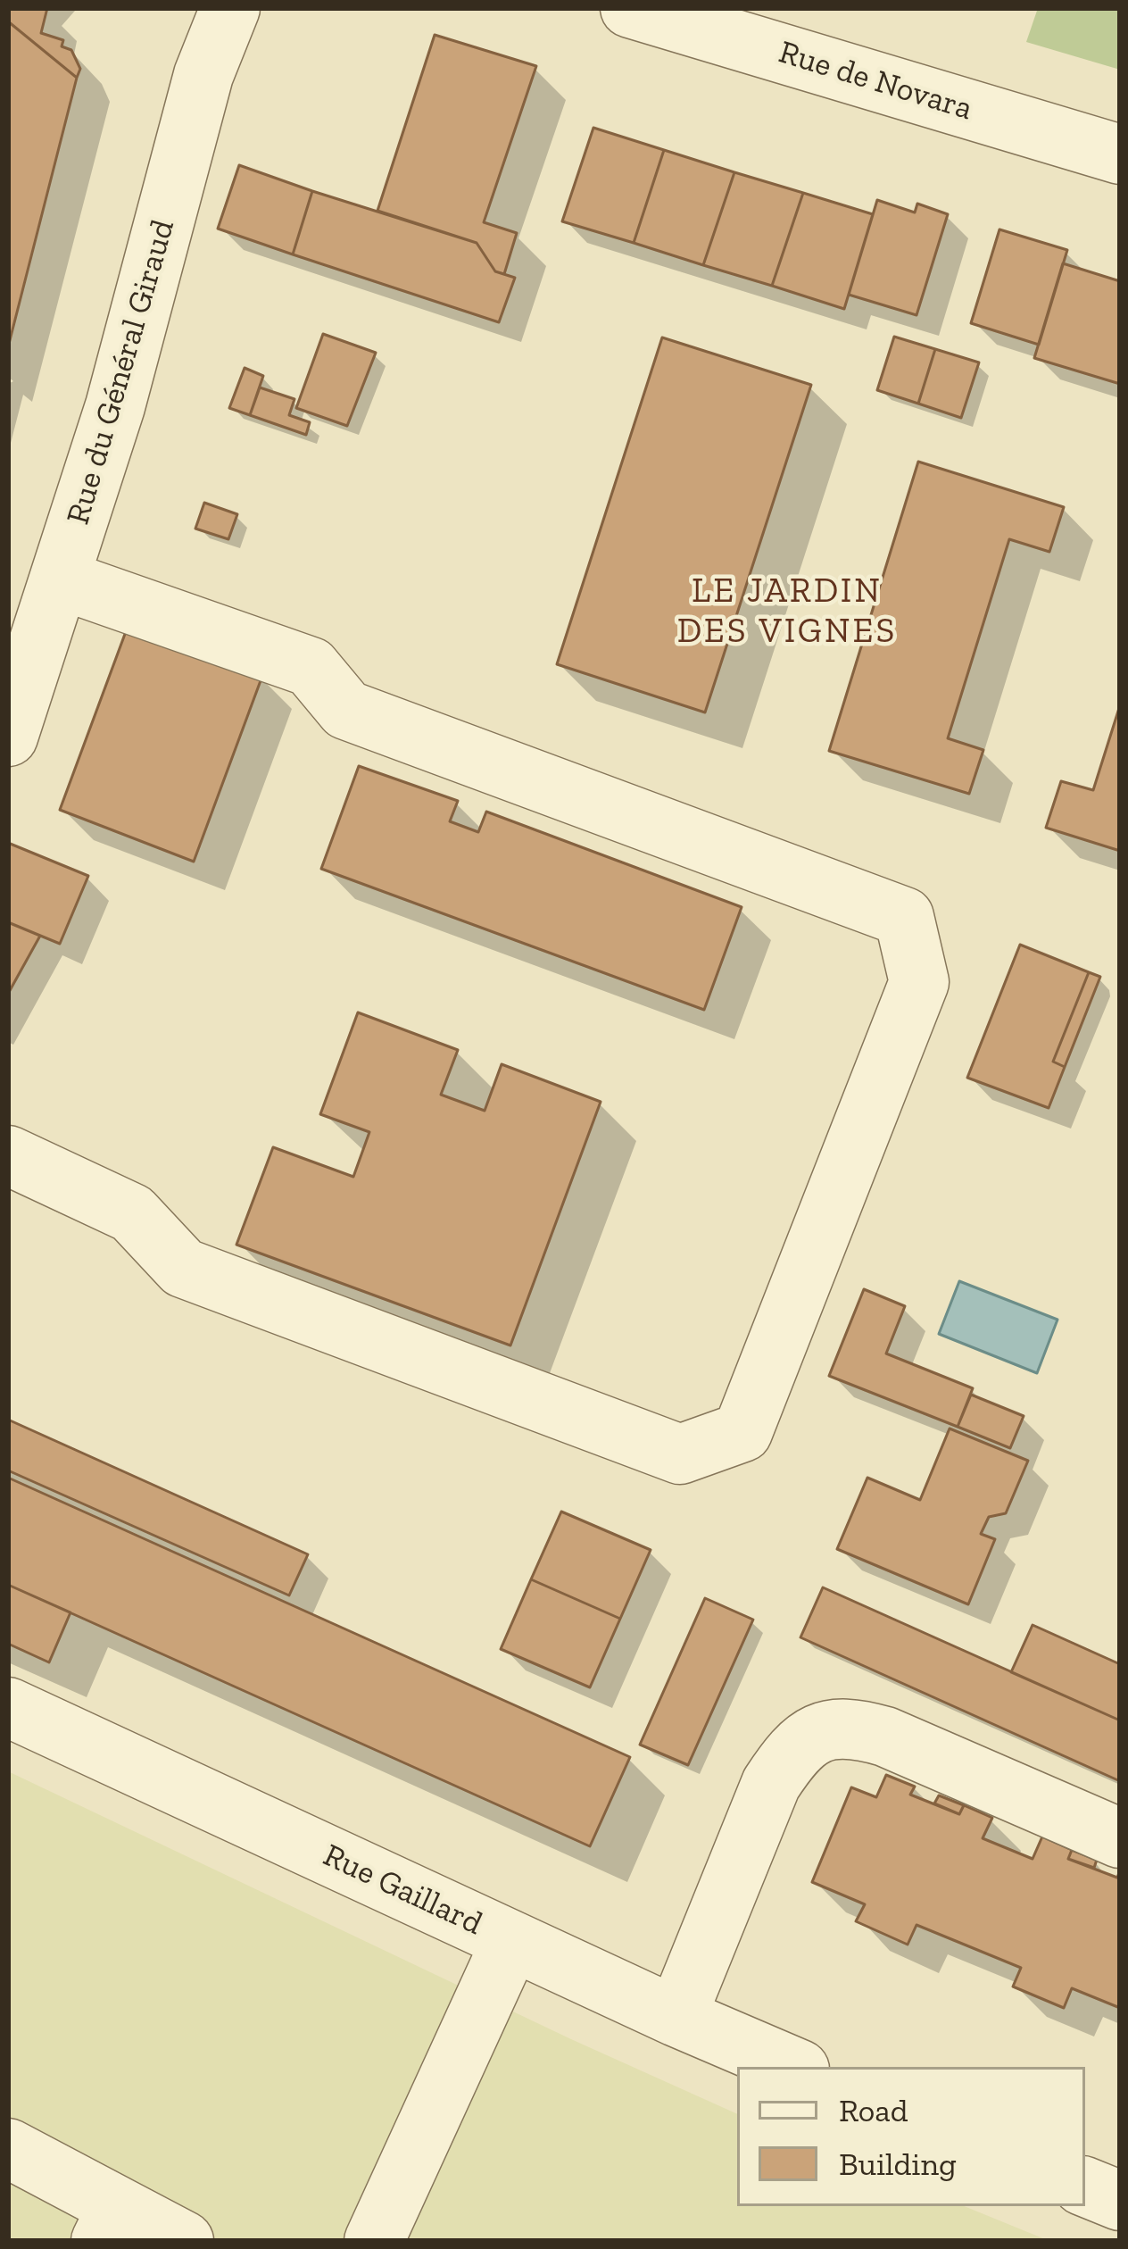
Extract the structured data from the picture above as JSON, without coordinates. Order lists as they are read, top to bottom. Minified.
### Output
{"streets":{"street":["Rue de Novara","Rue du Général Giraud","Rue Gaillard"]},"districts":["LE JARDIN DES VIGNES"],"legend":["Road","Building"]}
